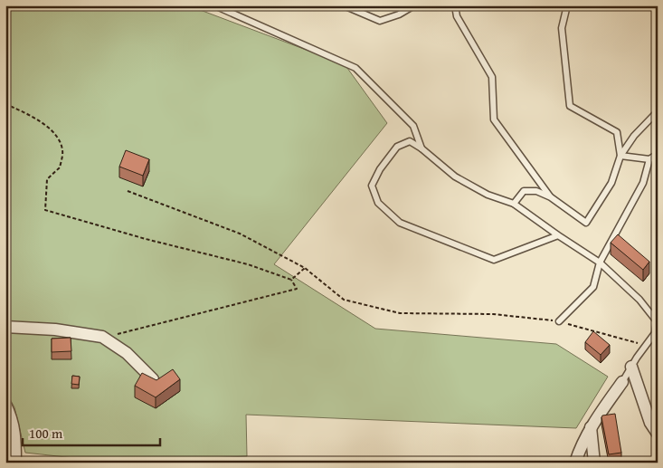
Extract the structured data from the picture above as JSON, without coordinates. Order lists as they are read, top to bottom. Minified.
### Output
{"scale_bar":"100 m"}
